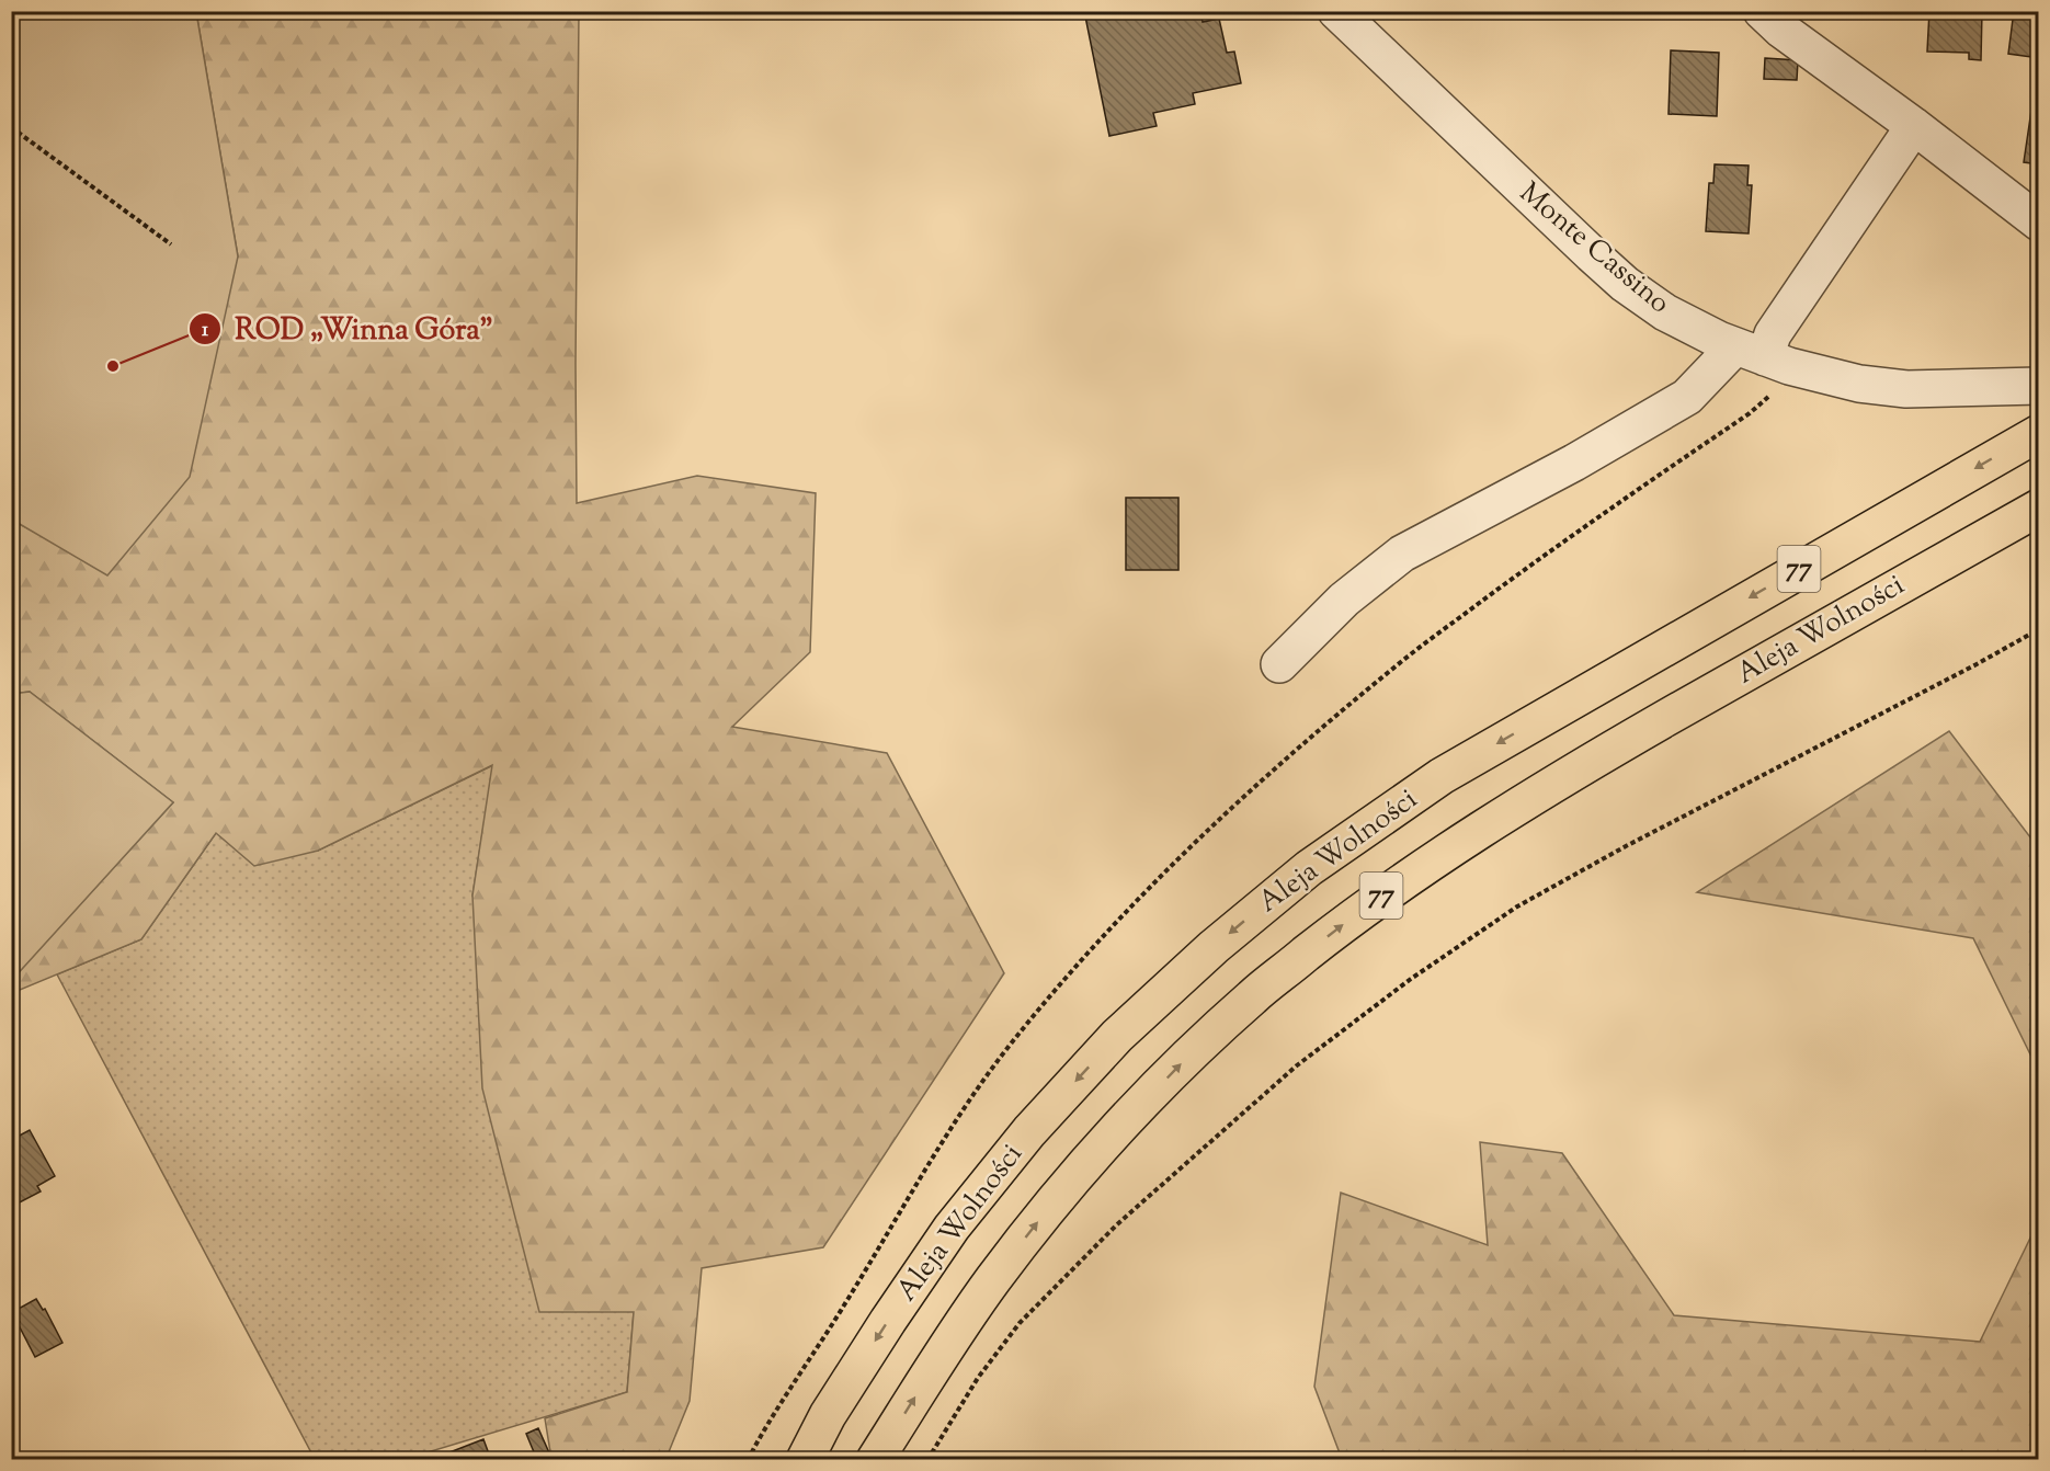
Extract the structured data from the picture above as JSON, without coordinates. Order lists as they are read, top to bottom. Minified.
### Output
{"streets":{"highway":["77","Aleja Wolności"],"street":["Monte Cassino"]},"places":["ROD „Winna Góra”"]}
